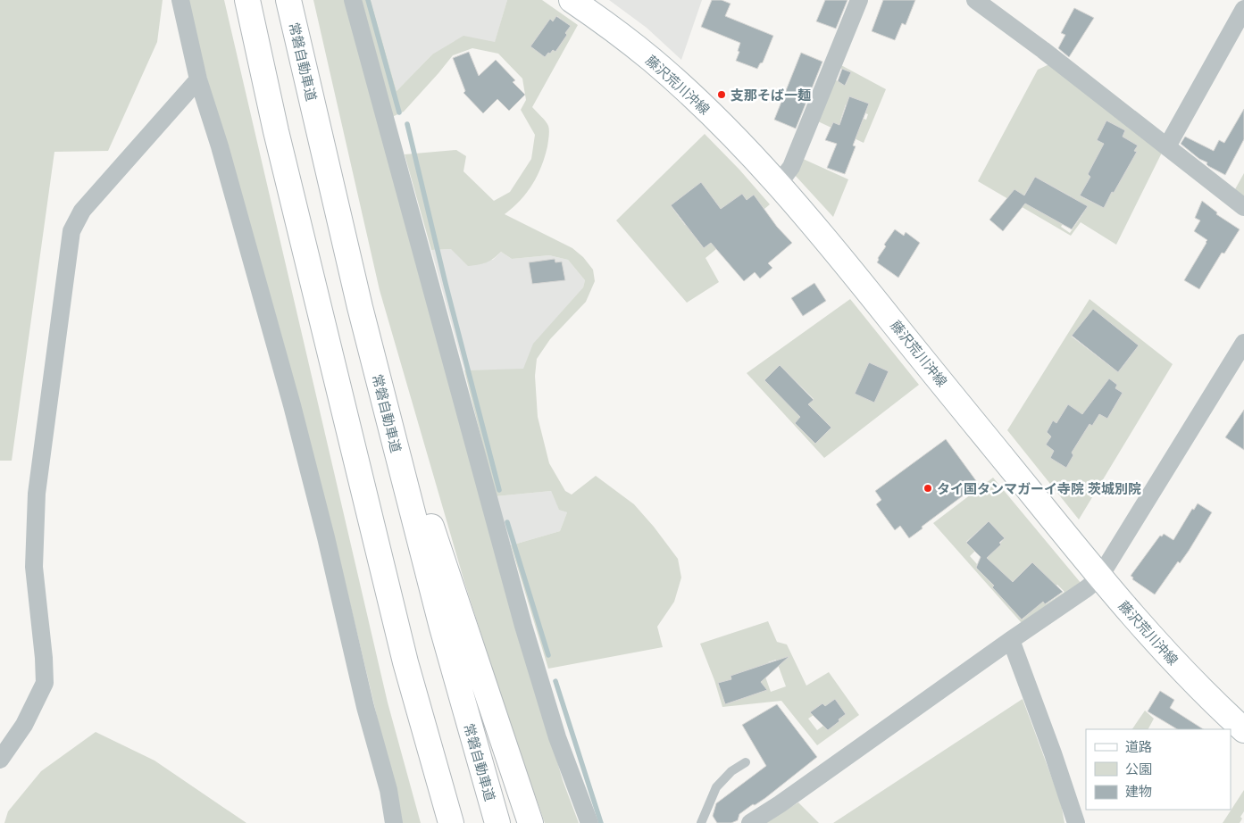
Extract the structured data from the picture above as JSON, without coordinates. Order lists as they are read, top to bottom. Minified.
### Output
{"streets":{"main road":["常磐自動車道","藤沢荒川沖線"]},"places":["支那そば一麺","タイ国タンマガーイ寺院 茨城別院"],"legend":["道路","公園","建物"]}
